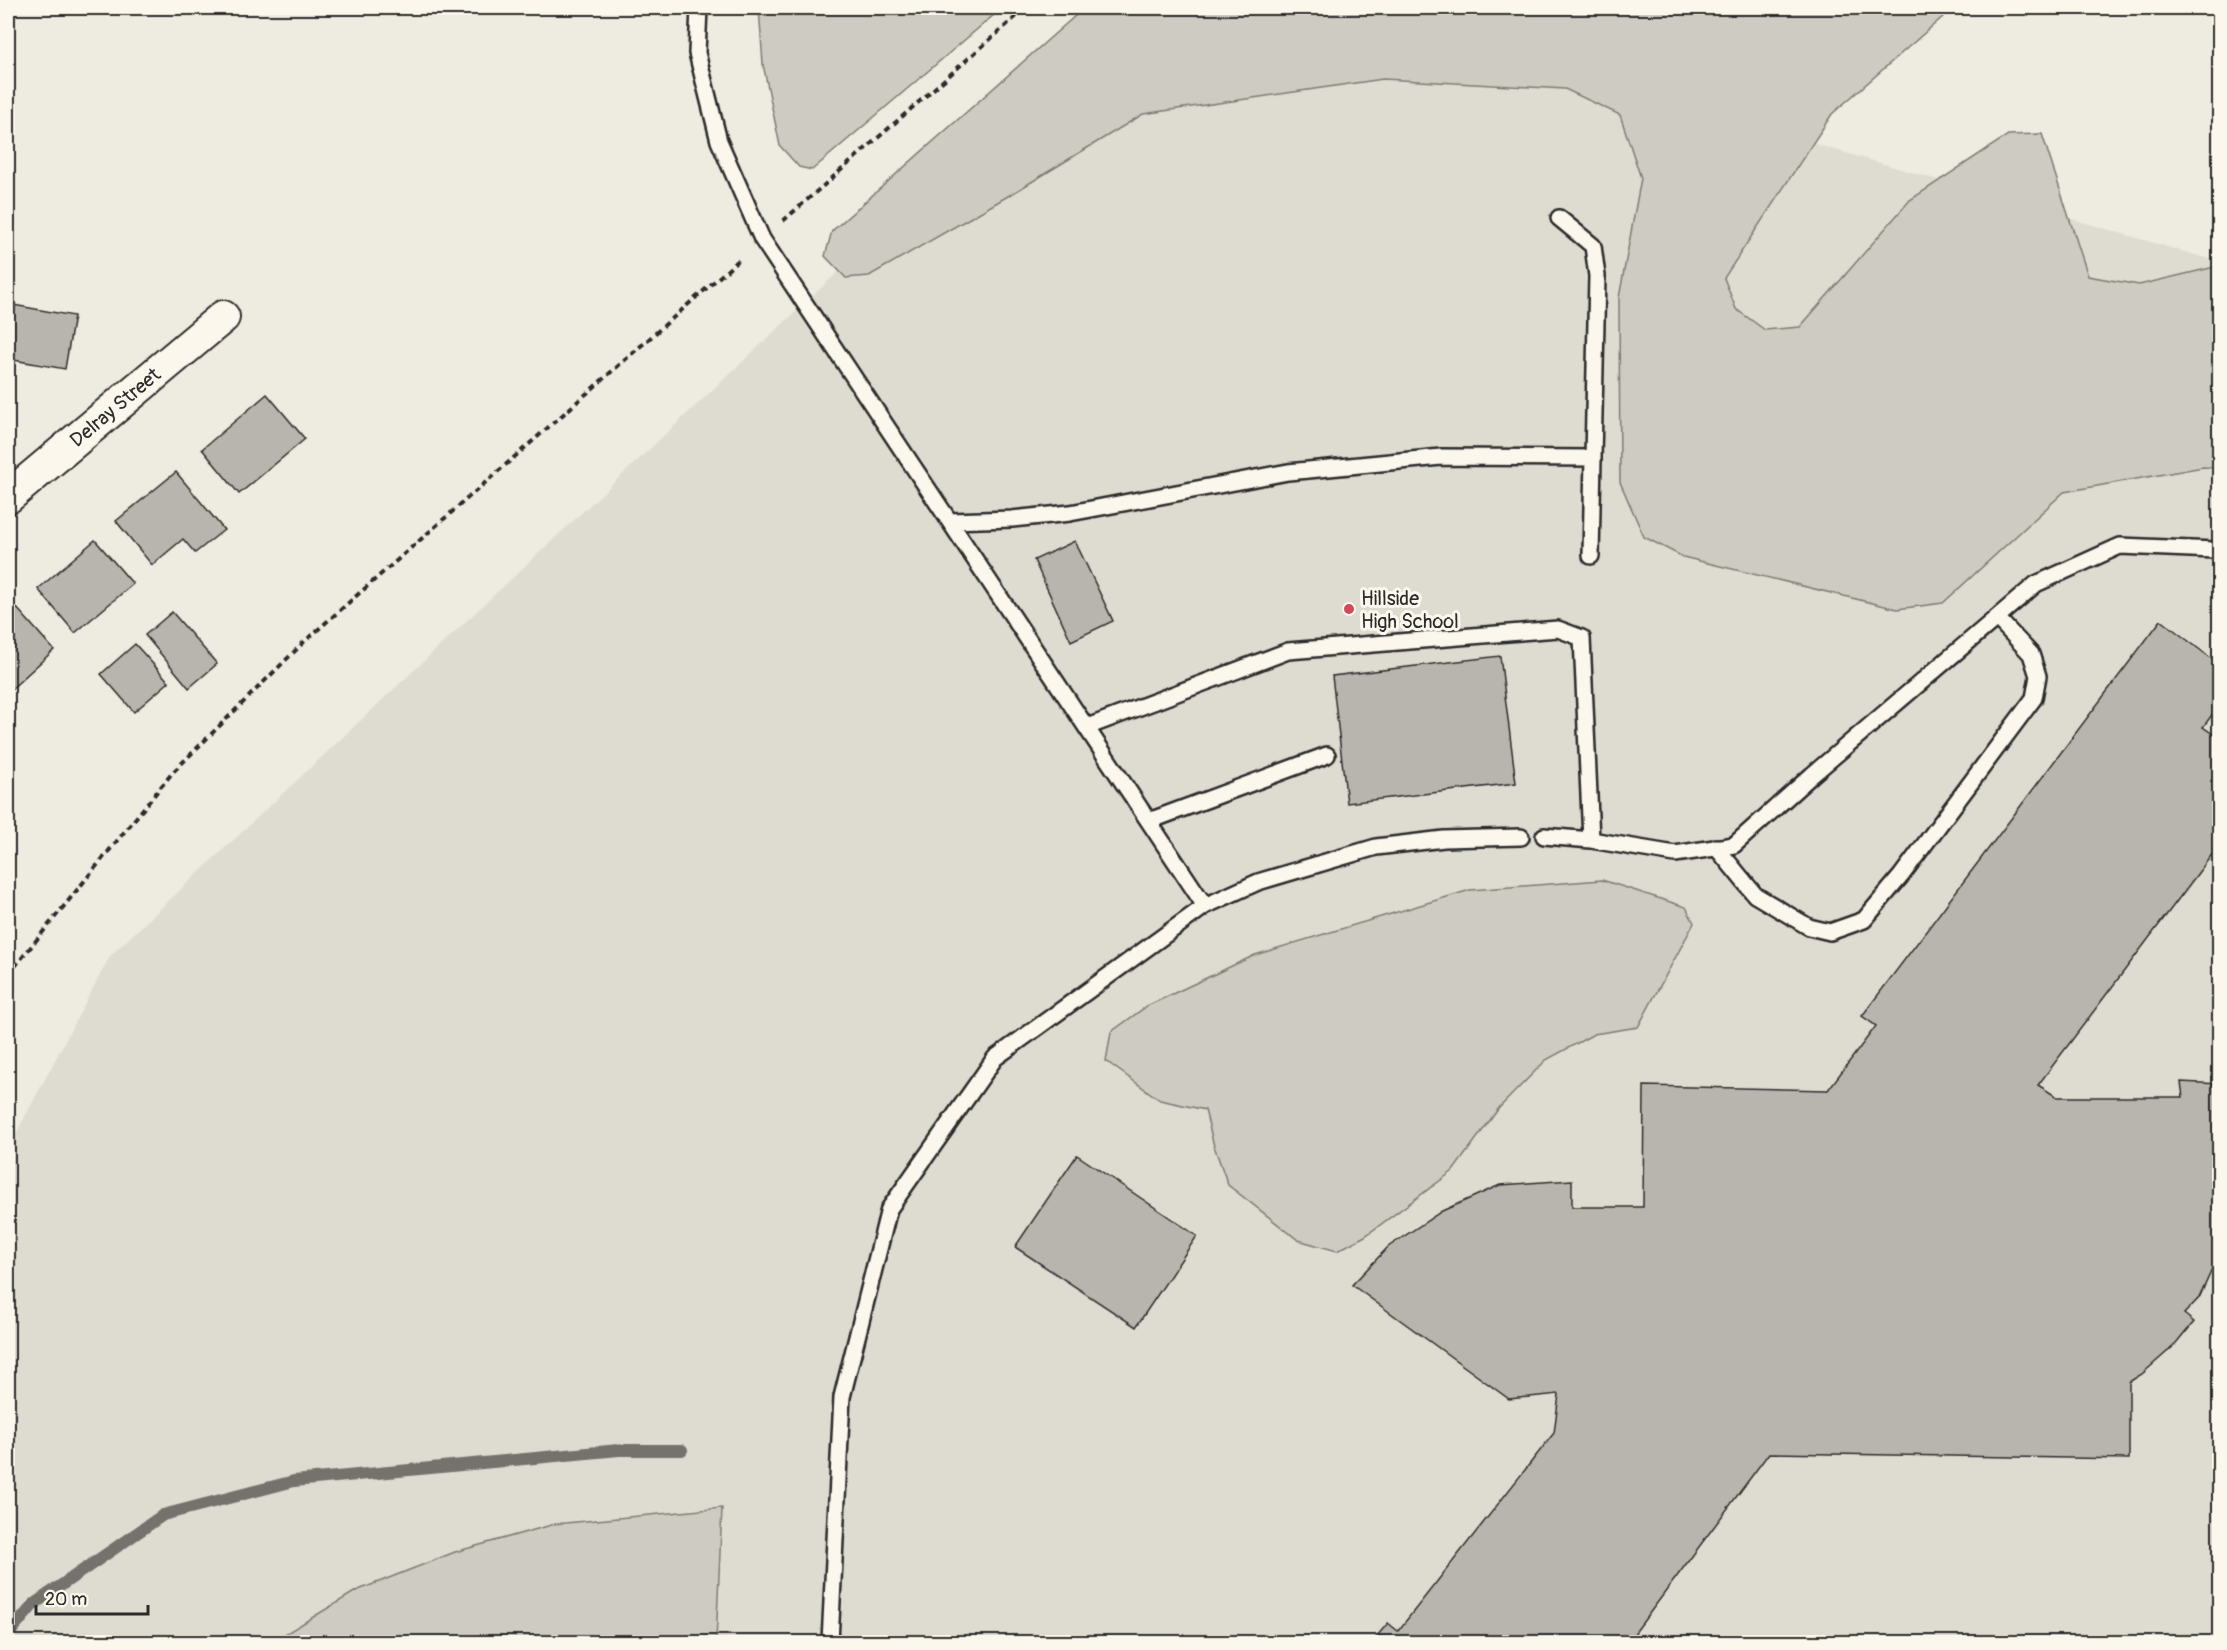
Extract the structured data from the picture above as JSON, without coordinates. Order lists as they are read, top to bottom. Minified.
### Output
{"streets":{"street":["Delray Street"]},"places":["Hillside High School"],"scale_bar":"20 m"}
